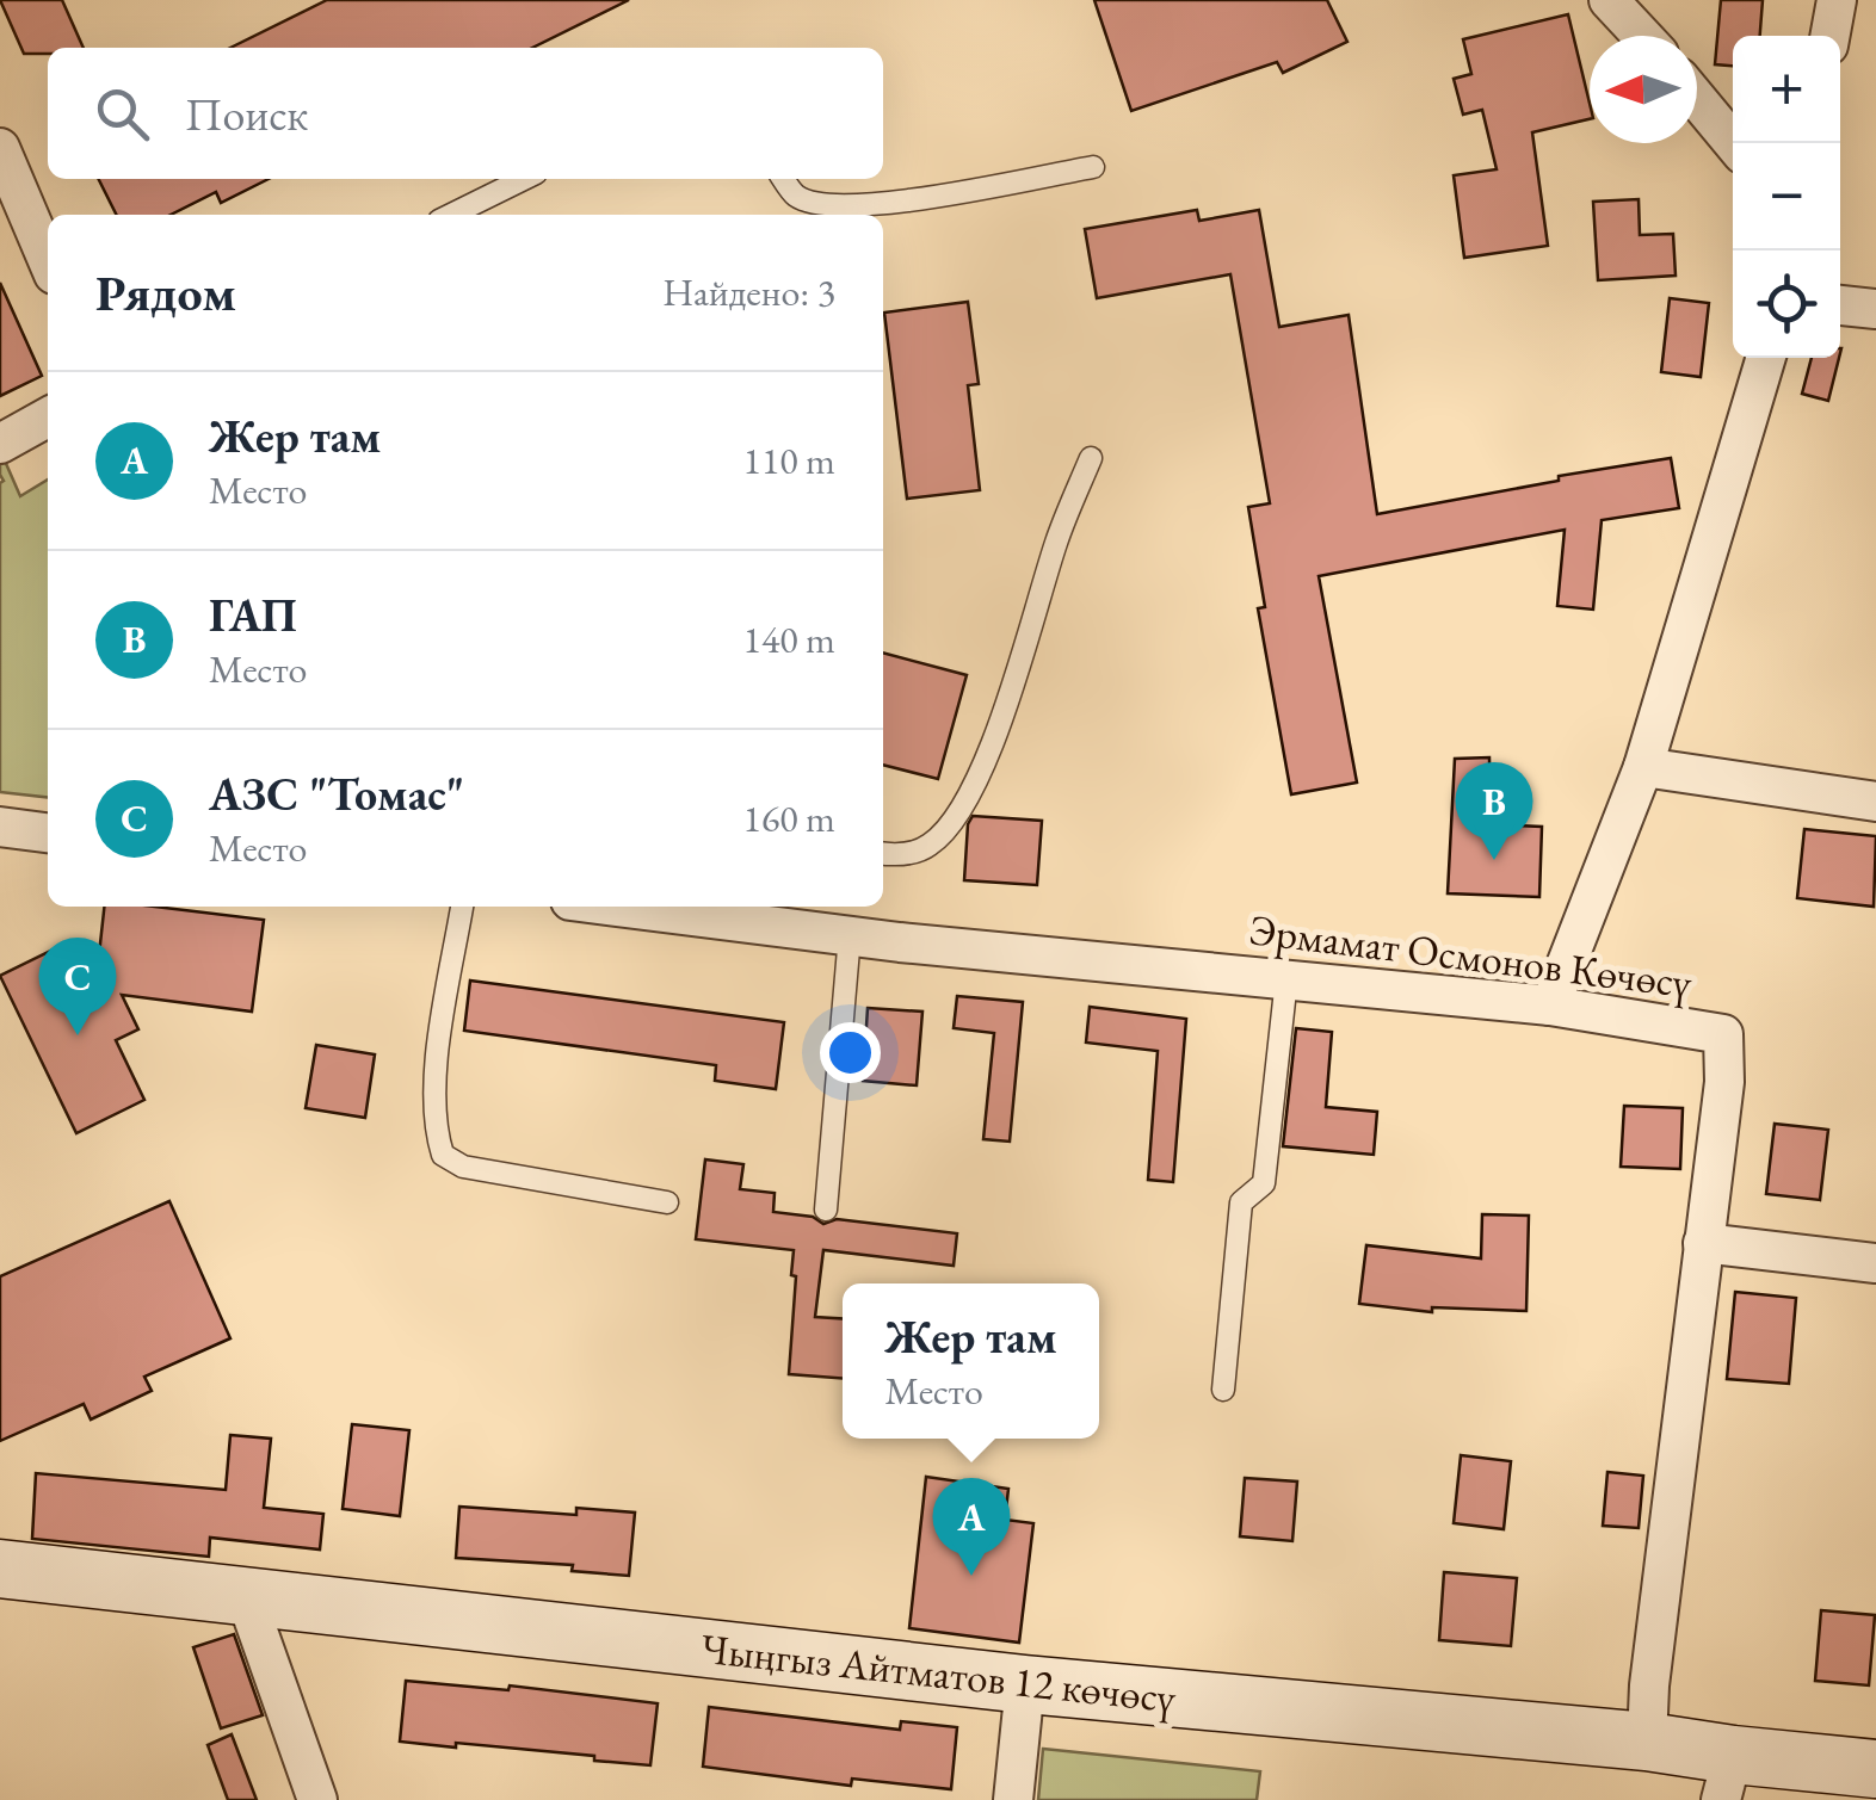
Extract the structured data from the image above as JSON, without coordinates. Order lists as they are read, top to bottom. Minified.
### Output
{"streets":{"main road":["Чыңгыз Айтматов 12 көчөсү"],"street":["Эрмамат Осмонов Көчөсү"]},"crossings":[["Эрмамат Осмонов Көчөсү","Чыңгыз Айтматов 12 көчөсү"]],"north":"left","page":{"map_buttons":["+","−"],"search":"Поиск","heading":["Рядом","Найдено: 3"],"list":[{"mark":"A","name":"Жер там","note":"Место","value":"110 m"},{"mark":"B","name":"ГАП","note":"Место","value":"140 m"},{"mark":"C","name":"АЗС \"Томас\"","note":"Место","value":"160 m"}],"pins":["B","C","A"],"popup":["Жер там","Место"]}}
